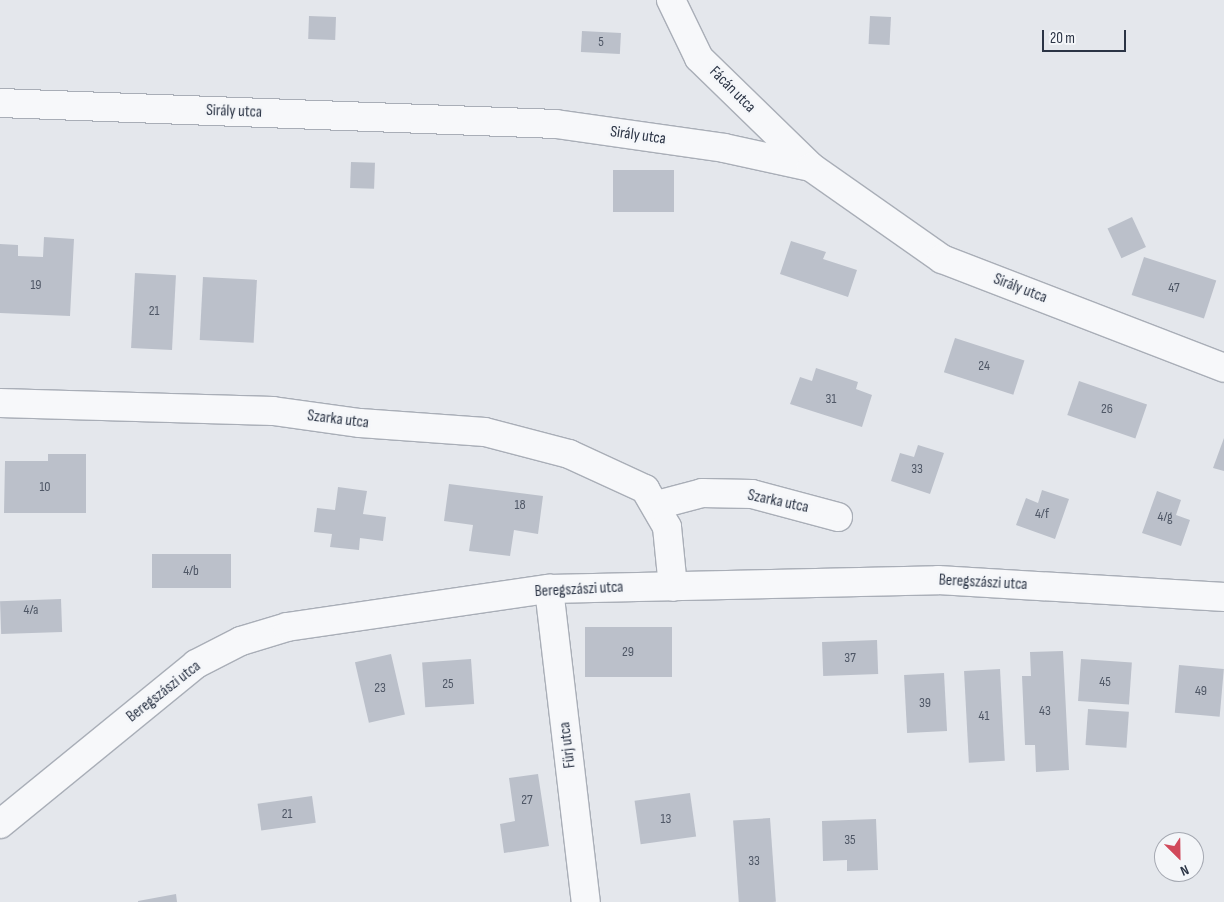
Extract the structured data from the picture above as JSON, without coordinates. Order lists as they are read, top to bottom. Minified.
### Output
{"streets":{"street":["Fácán utca","Sirály utca","Szarka utca","Beregszászi utca","Fürj utca"]},"crossings":[["Fácán utca","Sirály utca"],["Szarka utca","Beregszászi utca"],["Beregszászi utca","Fürj utca"]],"house_numbers":["5","19","47","21","24","31","26","33","10","18","4/f","4/g","4/b","4/a","29","37","45","25","23","49","39","43","41","27","21","13","35","33"],"scale_bar":"20 m","north":"bottom right"}
